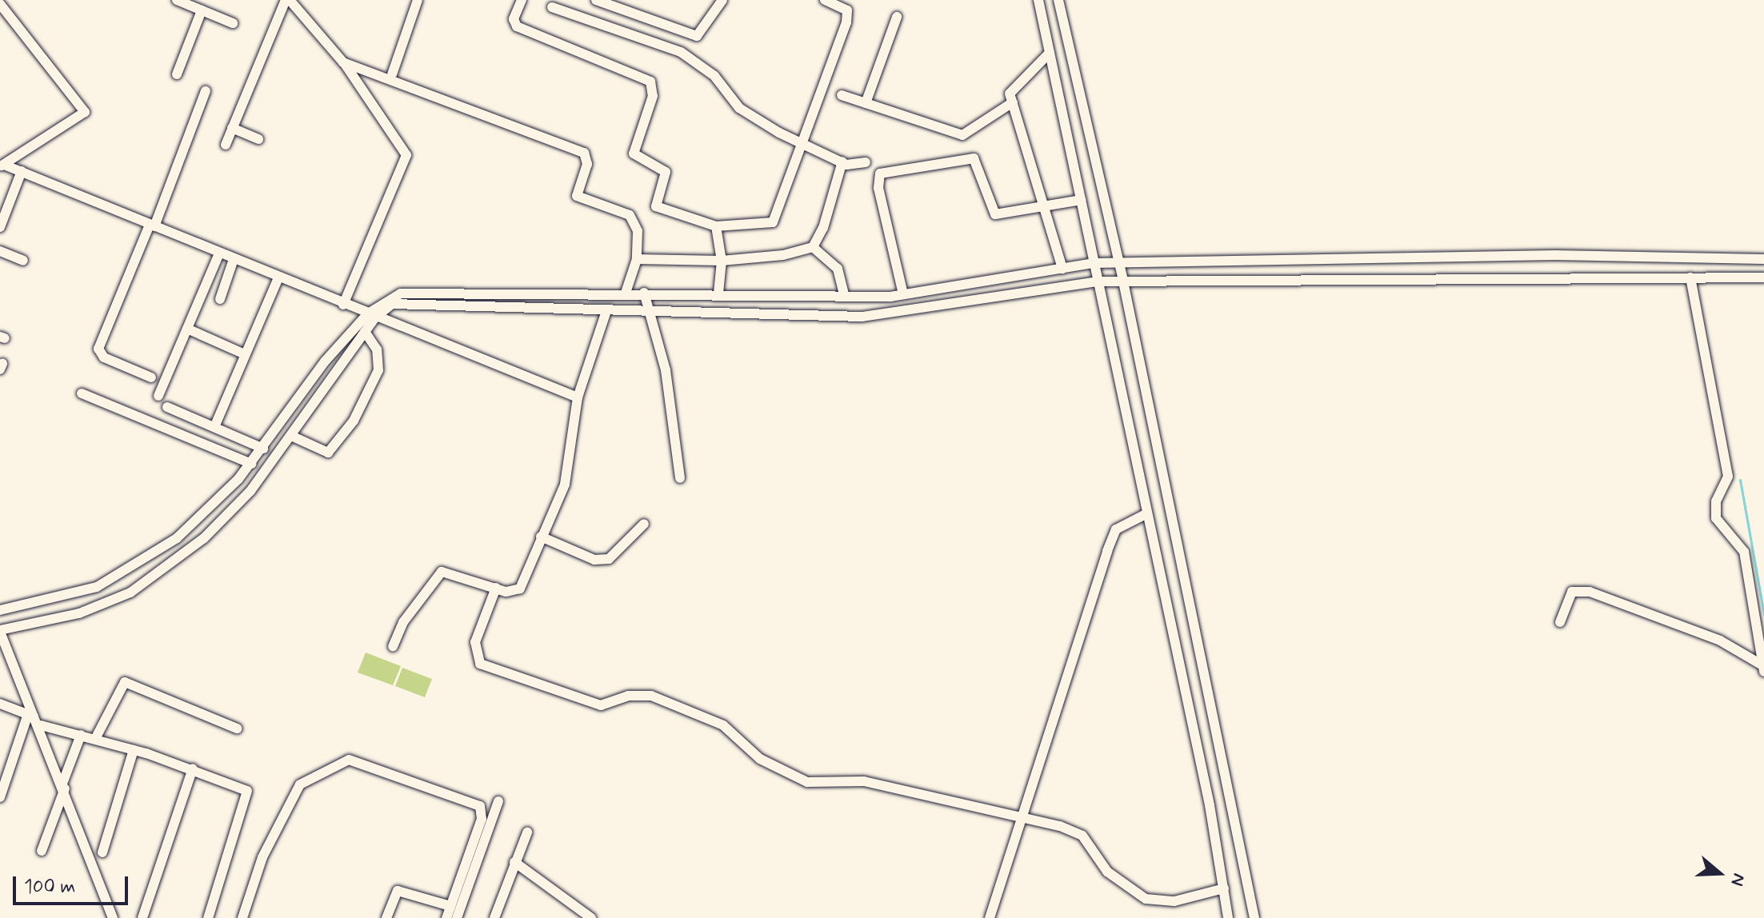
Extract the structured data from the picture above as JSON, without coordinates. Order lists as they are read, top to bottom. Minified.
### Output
{"scale_bar":"100 m","north":"right"}
